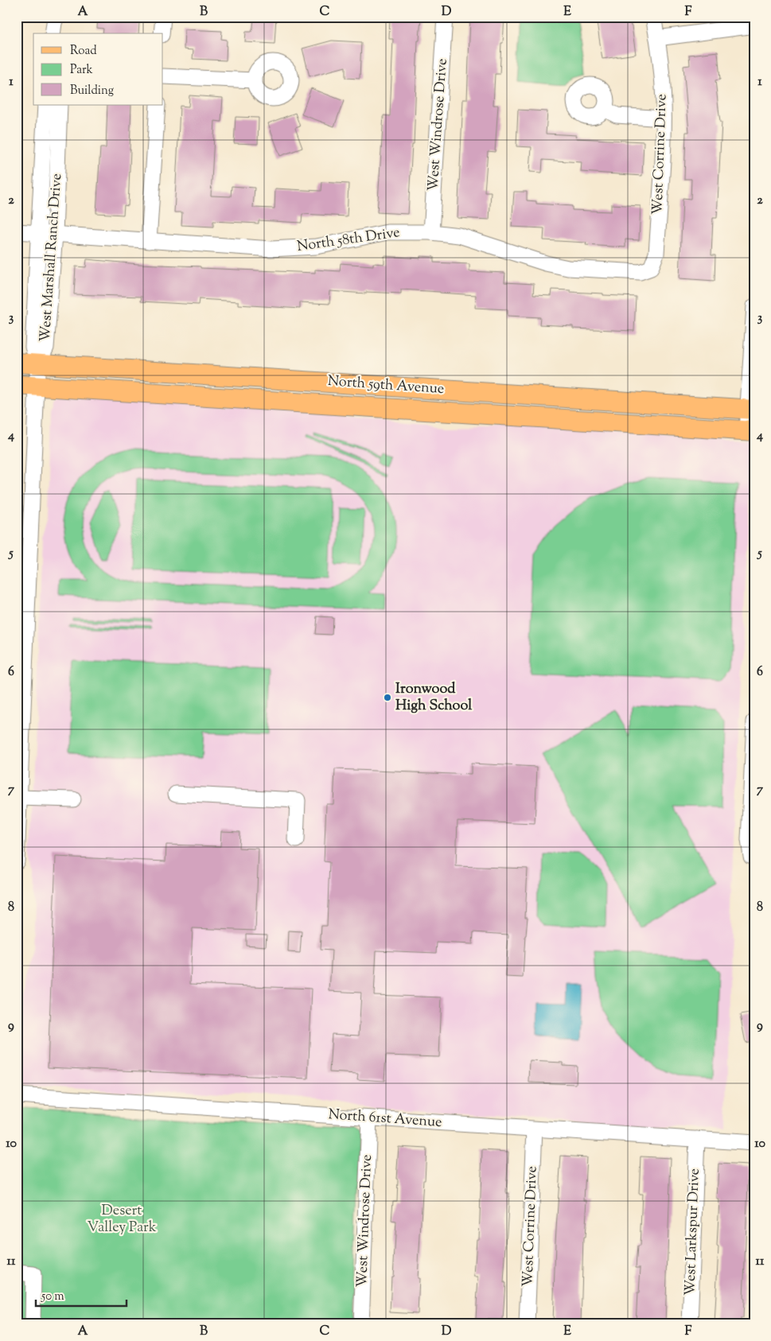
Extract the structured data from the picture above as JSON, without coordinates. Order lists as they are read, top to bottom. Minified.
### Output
{"streets":{"main road":["North 59th Avenue"],"street":["West Windrose Drive","West Corrine Drive","North 58th Drive","West Marshall Ranch Drive","North 61st Avenue","West Larkspur Drive"]},"crossings":[["West Windrose Drive","North 58th Drive"],["West Windrose Drive","North 61st Avenue"],["West Corrine Drive","North 58th Drive"],["West Corrine Drive","North 61st Avenue"],["North 58th Drive","West Marshall Ranch Drive"],["West Marshall Ranch Drive","North 59th Avenue"],["North 61st Avenue","West Larkspur Drive"]],"parks":["Desert Valley Park"],"places":["Ironwood High School"],"legend":["Road","Park","Building"],"scale_bar":"50 m","grid":{"columns":["A","B","C","D","E","F"],"rows":["1","2","3","4","5","6","7","8","9","10","11"]}}
